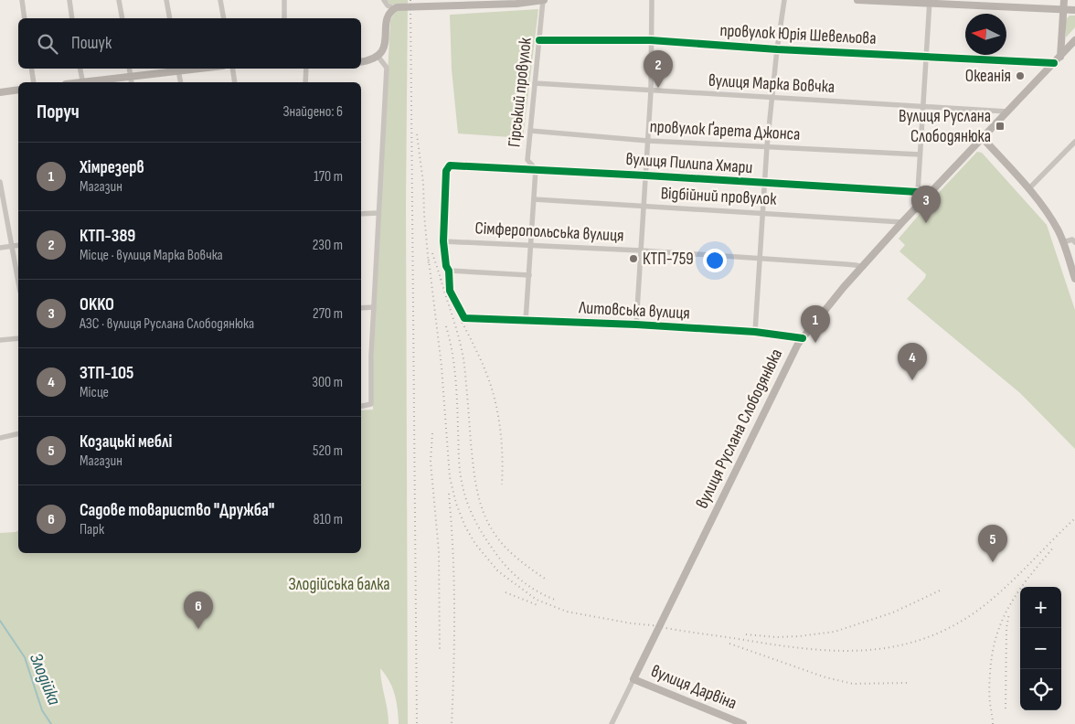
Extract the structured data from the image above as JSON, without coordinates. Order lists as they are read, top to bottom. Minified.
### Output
{"streets":{"street":["провулок Юрія Шевельова","вулиця Марка Вовчка","Гірський провулок","провулок Ґарета Джонса","вулиця Пилипа Хмари","Відбійний провулок","Сімферопольська вулиця","Литовська вулиця","вулиця Руслана Слободянюка","вулиця Дарвіна"]},"crossings":[["провулок Юрія Шевельова","Гірський провулок"],["провулок Юрія Шевельова","вулиця Руслана Слободянюка"],["вулиця Марка Вовчка","Гірський провулок"],["вулиця Марка Вовчка","вулиця Руслана Слободянюка"],["Гірський провулок","провулок Ґарета Джонса"],["Гірський провулок","вулиця Пилипа Хмари"],["Гірський провулок","Відбійний провулок"],["Гірський провулок","Сімферопольська вулиця"],["Гірський провулок","Литовська вулиця"],["вулиця Пилипа Хмари","Сімферопольська вулиця"],["Відбійний провулок","вулиця Руслана Слободянюка"],["Сімферопольська вулиця","вулиця Руслана Слободянюка"],["Литовська вулиця","вулиця Руслана Слободянюка"],["вулиця Руслана Слободянюка","вулиця Дарвіна"]],"water":["Злодійка"],"parks":["Злодійська балка"],"places":{"other":["Океанія","КТП-759"],"transit":["Вулиця Руслана Слободянюка"]},"north":"left","page":{"search":"Пошук","pins":["2","3","1","4","5","6"],"heading":["Поруч","Знайдено: 6"],"list":[{"mark":"1","name":"Хімрезерв","note":"Магазин","value":"170 m"},{"mark":"2","name":"КТП-389","note":"Місце · вулиця Марка Вовчка","value":"230 m"},{"mark":"3","name":"OKKO","note":"АЗС · вулиця Руслана Слободянюка","value":"270 m"},{"mark":"4","name":"ЗТП-105","note":"Місце","value":"300 m"},{"mark":"5","name":"Козацькі меблі","note":"Магазин","value":"520 m"},{"mark":"6","name":"Садове товариство \"Дружба\"","note":"Парк","value":"810 m"}],"map_buttons":["+","−"]}}
